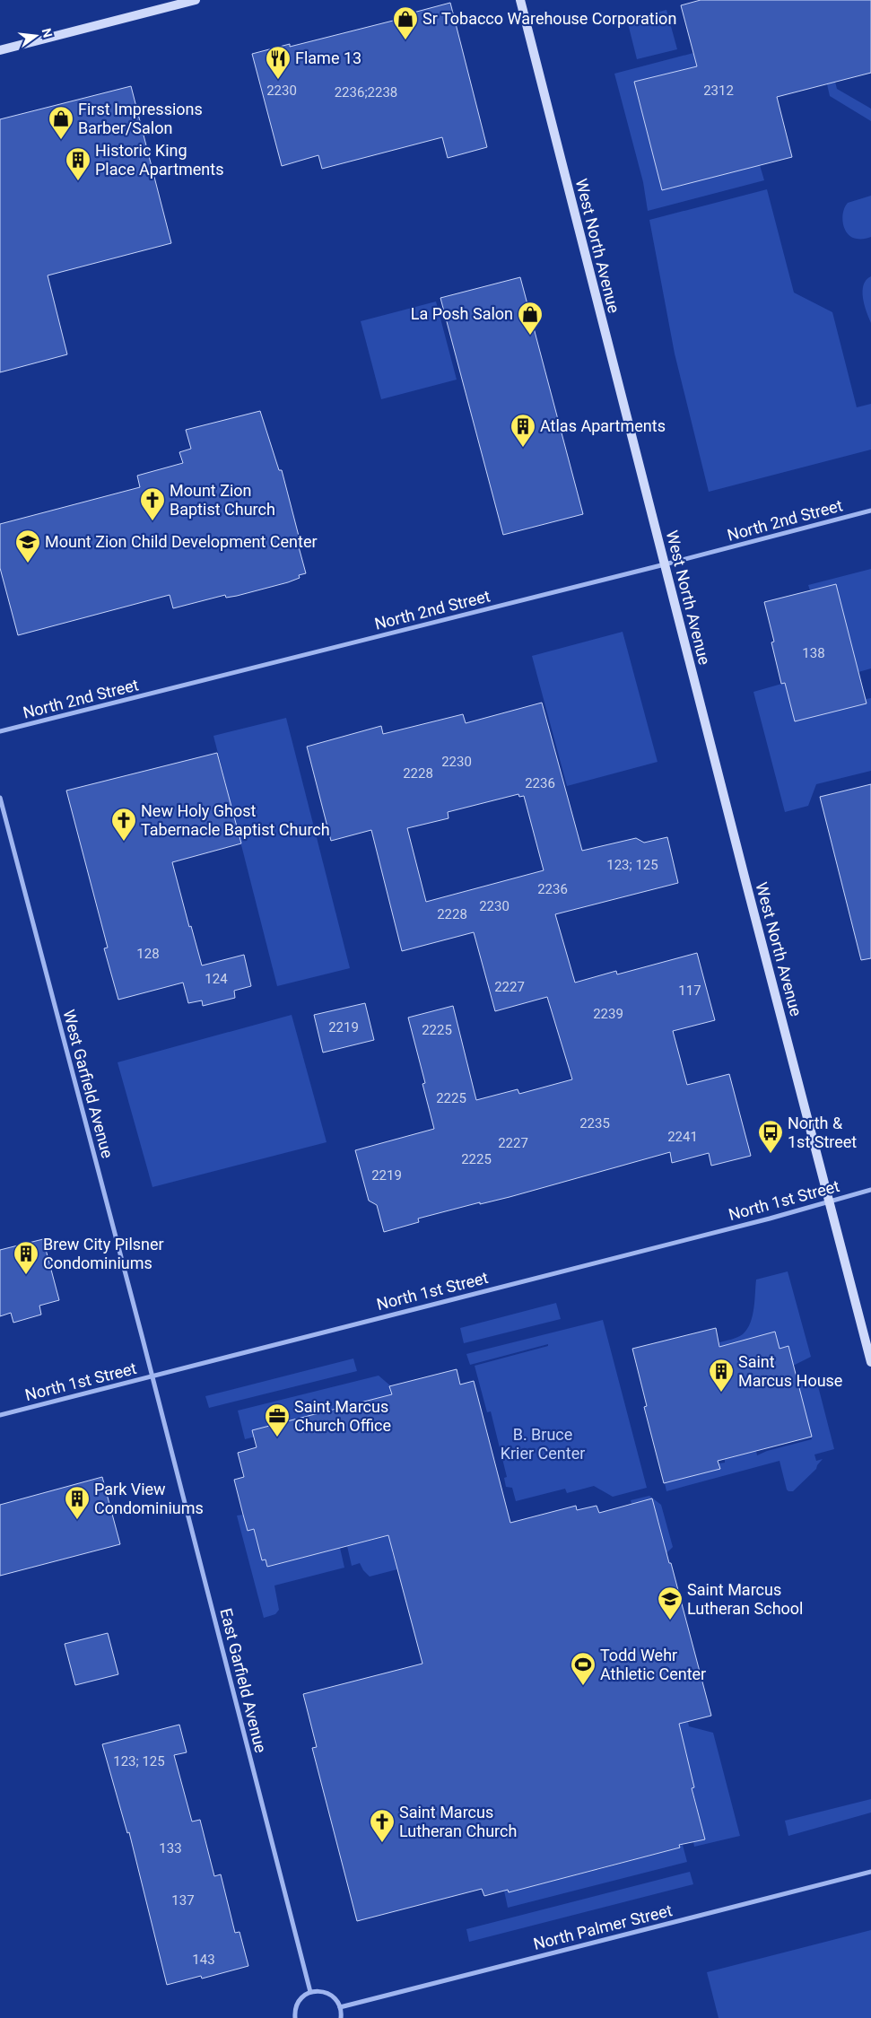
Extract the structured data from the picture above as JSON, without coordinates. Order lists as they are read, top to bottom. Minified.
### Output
{"streets":{"main road":["West North Avenue"],"street":["North 2nd Street","West Garfield Avenue","North 1st Street","East Garfield Avenue","North Palmer Street"]},"crossings":[["West North Avenue","North 2nd Street"],["West North Avenue","North 1st Street"],["West Garfield Avenue","North 1st Street"],["West Garfield Avenue","East Garfield Avenue"],["North 1st Street","East Garfield Avenue"]],"parks":["B. Bruce Krier Center"],"places":{"shop":["Sr Tobacco Warehouse Corporation","First Impressions Barber/Salon","La Posh Salon"],"restaurant":["Flame 13"],"building":["Historic King Place Apartments","Atlas Apartments","Brew City Pilsner Condominiums","Saint Marcus House","Park View Condominiums"],"church":["Mount Zion Baptist Church","New Holy Ghost Tabernacle Baptist Church","Saint Marcus Lutheran Church"],"school or university":["Mount Zion Child Development Center","Saint Marcus Lutheran School"],"bus stop":["North & 1st Street"],"office":["Saint Marcus Church Office"],"sports":["Todd Wehr Athletic Center"]},"house_numbers":["2230","2312","2236;2238","138","2230","2228","2236","123; 125","2236","2230","2228","128","124","2227","117","2239","2219","2225","2225","2235","2241","2227","2225","2219","123; 125","133","137","143"],"north":"right"}
